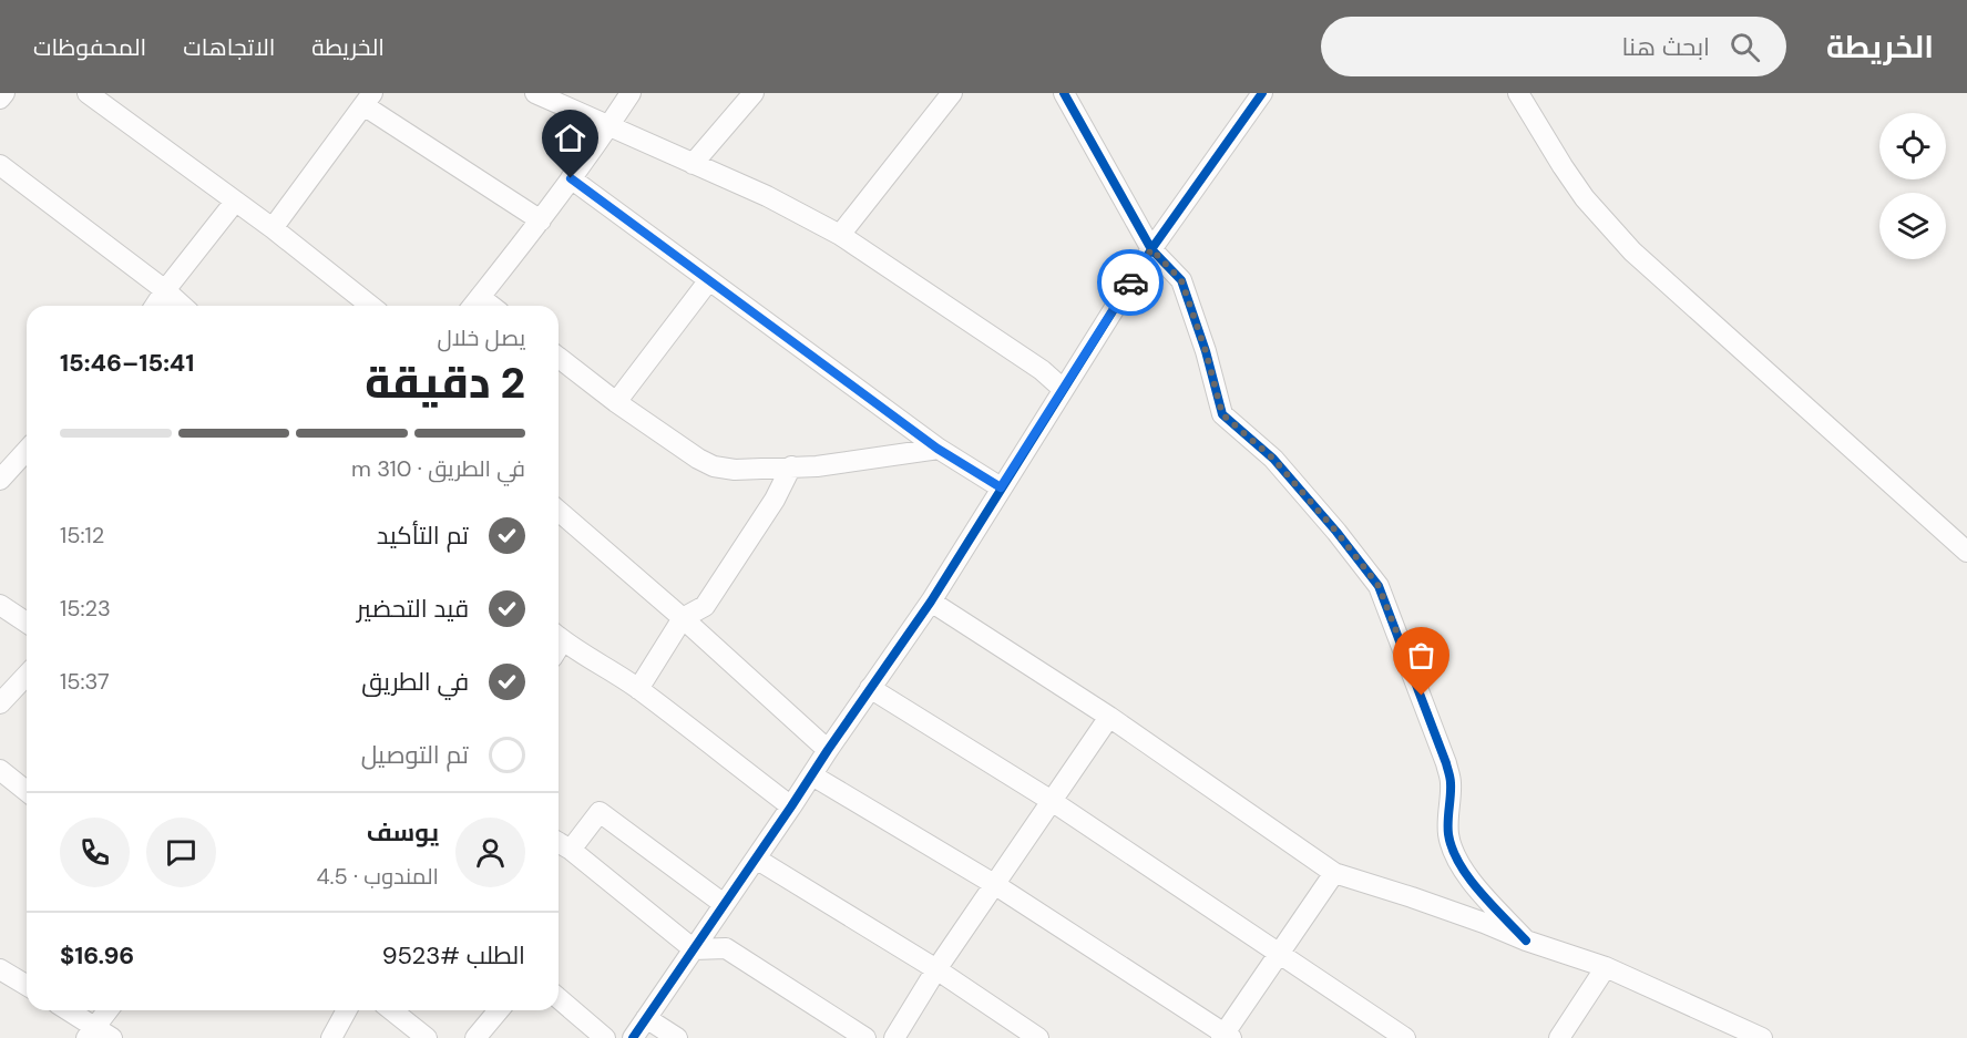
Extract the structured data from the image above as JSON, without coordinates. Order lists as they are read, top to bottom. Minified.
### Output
{"page":{"header":"الخريطة","search":"ابحث هنا","nav":["الخريطة","الاتجاهات","المحفوظات"],"heading":["2 دقيقة","يصل خلال","15:41–15:46"],"panel":["يوسف","المندوب · 4.5","الطلب #9523","$16.96"],"bar":"في الطريق · 310 m","list":[["تم التأكيد","15:12"],["قيد التحضير","15:23"],["في الطريق","15:37"],"تم التوصيل"]}}
